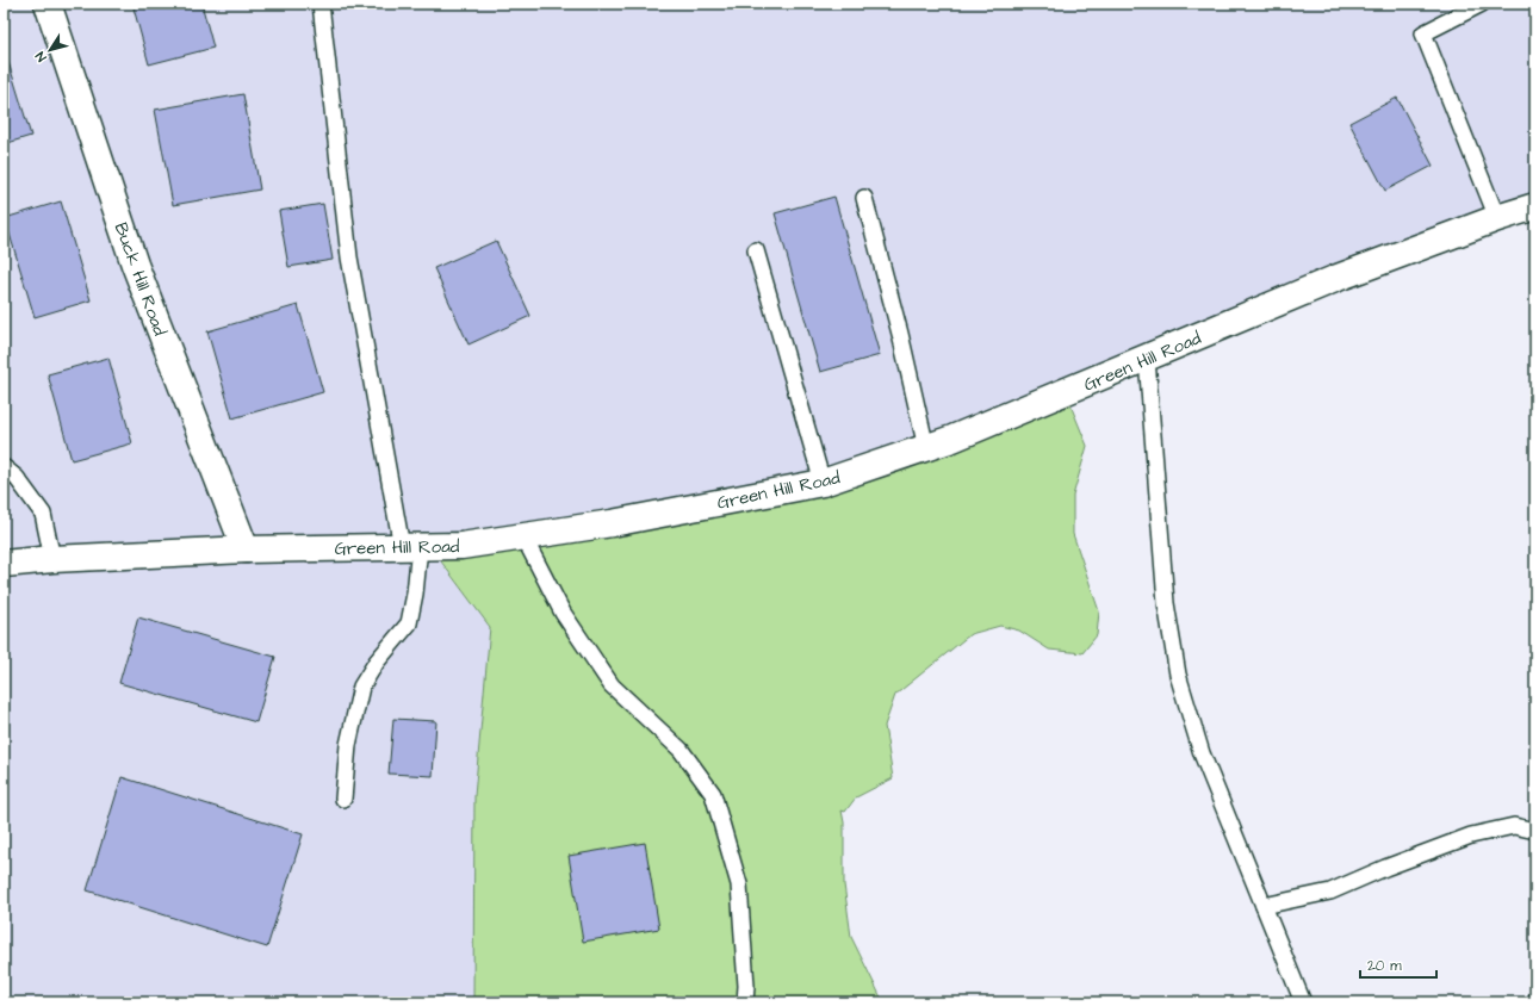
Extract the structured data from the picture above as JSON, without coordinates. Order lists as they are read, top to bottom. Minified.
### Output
{"streets":{"main road":["Buck Hill Road","Green Hill Road"]},"crossings":[["Buck Hill Road","Green Hill Road"]],"scale_bar":"20 m","north":"bottom left"}
